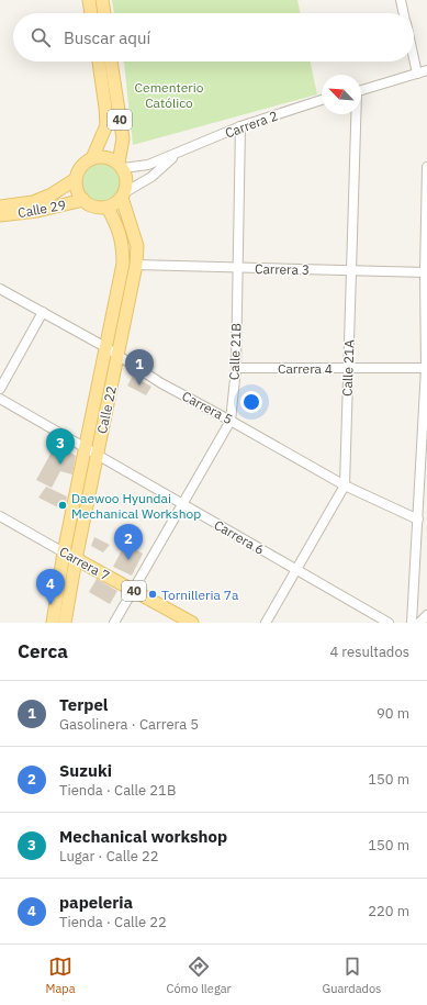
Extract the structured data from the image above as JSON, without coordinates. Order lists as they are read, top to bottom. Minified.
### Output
{"streets":{"main road":["40","Calle 29","Calle 22","Carrera 7"],"street":["Carrera 2","Carrera 3","Calle 21B","Carrera 4","Calle 21A","Carrera 5","Carrera 6"]},"crossings":[["40","Carrera 2"],["40","Calle 29"],["40","Calle 22"],["Carrera 2","Calle 29"],["Carrera 2","Calle 21B"],["Carrera 2","Calle 22"],["Calle 29","Calle 22"],["Carrera 3","Calle 21B"],["Carrera 3","Calle 21A"],["Carrera 3","Calle 22"],["Calle 21B","Carrera 4"],["Calle 21B","Carrera 5"],["Calle 21B","Carrera 6"],["Calle 21B","Carrera 7"],["Carrera 4","Calle 21A"],["Calle 21A","Carrera 5"],["Calle 21A","Carrera 6"],["Carrera 5","Calle 22"],["Calle 22","Carrera 6"],["Calle 22","Carrera 7"]],"parks":["Cementerio Católico"],"places":["Daewoo Hyundai Mechanical Workshop","Tornilleria 7a"],"north":"top left","page":{"search":"Buscar aquí","pins":["1","3","2","4"],"heading":["Cerca","4 resultados"],"list":[{"mark":"1","name":"Terpel","note":"Gasolinera · Carrera 5","value":"90 m"},{"mark":"2","name":"Suzuki","note":"Tienda · Calle 21B","value":"150 m"},{"mark":"3","name":"Mechanical workshop","note":"Lugar · Calle 22","value":"150 m"},{"mark":"4","name":"papeleria","note":"Tienda · Calle 22","value":"220 m"}],"nav":["Mapa","Cómo llegar","Guardados"]}}
